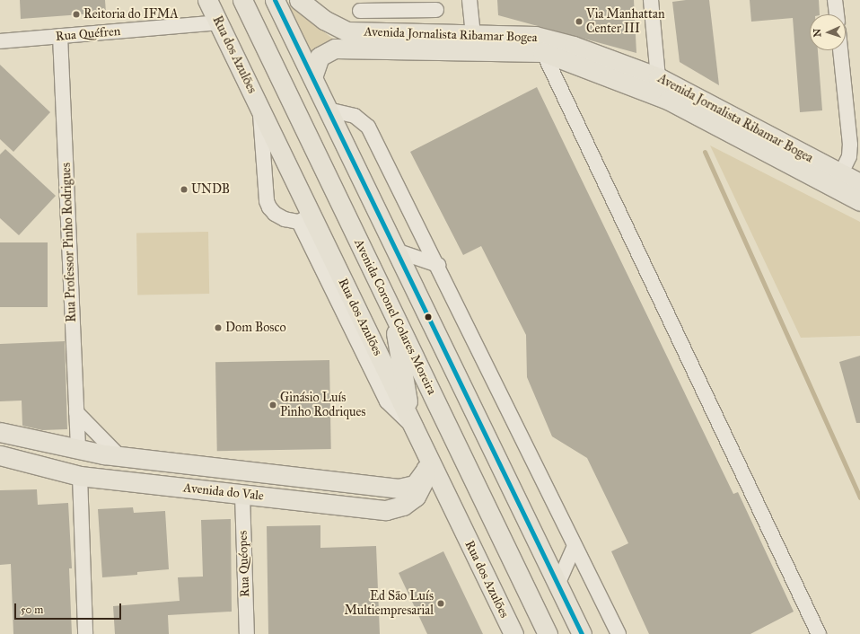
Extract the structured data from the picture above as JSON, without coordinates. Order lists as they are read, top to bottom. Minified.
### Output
{"streets":{"main road":["Avenida Jornalista Ribamar Bogea","Rua dos Azulões","Avenida Coronel Colares Moreira","Avenida do Vale"],"street":["Rua Quéfren","Rua Professor Pinho Rodrigues","Rua Quéopes"]},"crossings":[["Rua Quéfren","Rua dos Azulões"],["Rua Quéfren","Rua Professor Pinho Rodrigues"],["Rua dos Azulões","Avenida do Vale"],["Rua Professor Pinho Rodrigues","Avenida do Vale"],["Avenida do Vale","Rua Quéopes"]],"places":["Reitoria do IFMA","Via Manhattan Center III","UNDB","Dom Bosco","Ginásio Luís Pinho Rodriques","Ed São Luís Multiempresarial"],"scale_bar":"50 m","north":"left"}
